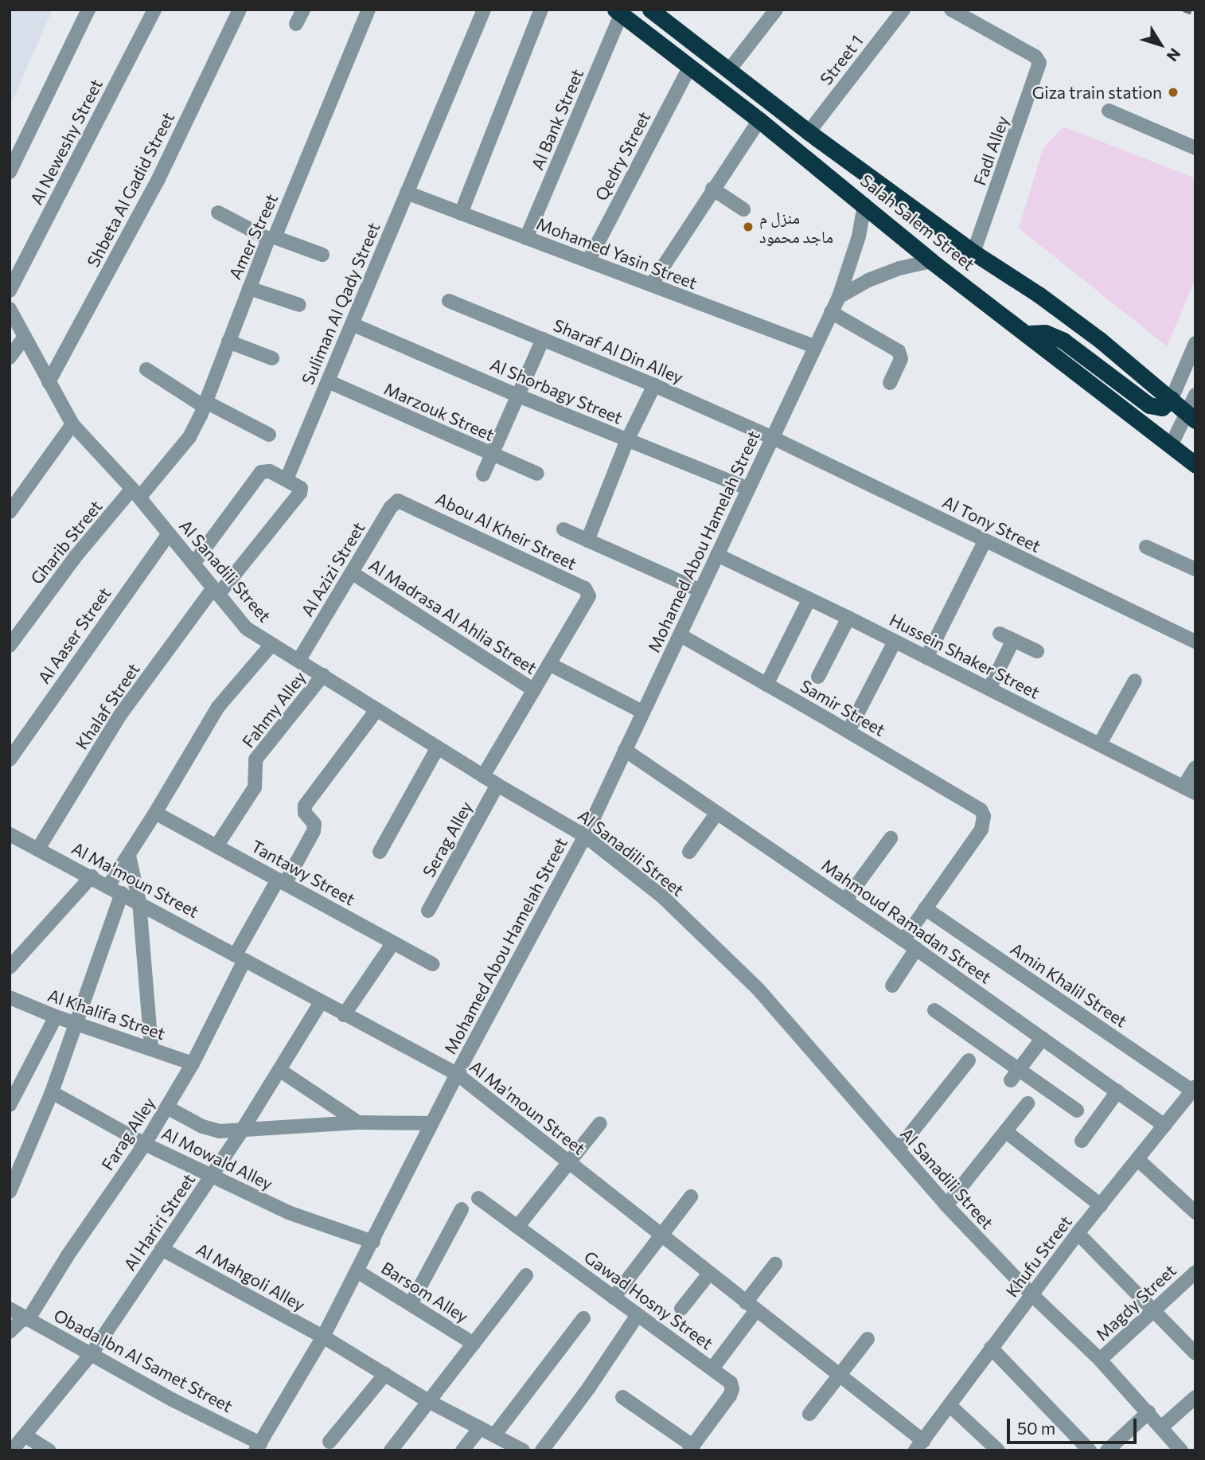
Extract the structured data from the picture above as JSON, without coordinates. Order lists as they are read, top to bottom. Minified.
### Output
{"streets":{"highway":["Salah Salem Street"],"street":["Street 1","Al Bank Street","Al Neweshy Street","Fadl Alley","Qedry Street","Shbeta Al Gadid Street","Amer Street","Mohamed Yasin Street","Suliman Al Qady Street","Sharaf Al Din Alley","Al Shorbagy Street","Marzouk Street","Al Tony Street","Abou Al Kheir Street","Mohamed Abou Hamelah Street","Gharib Street","Al Azizi Street","Al Sanadili Street","Al Madrasa Al Ahlia Street","Al Aaser Street","Hussein Shaker Street","Khalaf Street","Samir Street","Fahmy Alley","Serag Alley","Tantawy Street","Al Ma'moun Street","Mahmoud Ramadan Street","Amin Khalil Street","Al Khalifa Street","Farag Alley","Al Mowald Alley","Al Hariri Street","Khufu Street","Al Mahgoli Alley","Barsom Alley","Gawad Hosny Street","Magdy Street","Obada Ibn Al Samet Street"]},"crossings":[["Street 1","Salah Salem Street"],["Al Bank Street","Salah Salem Street"],["Al Bank Street","Mohamed Yasin Street"],["Fadl Alley","Salah Salem Street"],["Qedry Street","Salah Salem Street"],["Qedry Street","Mohamed Yasin Street"],["Shbeta Al Gadid Street","Al Sanadili Street"],["Salah Salem Street","Mohamed Abou Hamelah Street"],["Amer Street","Gharib Street"],["Amer Street","Al Sanadili Street"],["Mohamed Yasin Street","Suliman Al Qady Street"],["Mohamed Yasin Street","Mohamed Abou Hamelah Street"],["Suliman Al Qady Street","Al Shorbagy Street"],["Suliman Al Qady Street","Marzouk Street"],["Suliman Al Qady Street","Khalaf Street"],["Sharaf Al Din Alley","Al Tony Street"],["Sharaf Al Din Alley","Mohamed Abou Hamelah Street"],["Al Shorbagy Street","Mohamed Abou Hamelah Street"],["Al Tony Street","Mohamed Abou Hamelah Street"],["Abou Al Kheir Street","Al Azizi Street"],["Mohamed Abou Hamelah Street","Al Sanadili Street"],["Mohamed Abou Hamelah Street","Hussein Shaker Street"],["Mohamed Abou Hamelah Street","Samir Street"],["Mohamed Abou Hamelah Street","Al Ma'moun Street"],["Mohamed Abou Hamelah Street","Mahmoud Ramadan Street"],["Mohamed Abou Hamelah Street","Al Mowald Alley"],["Mohamed Abou Hamelah Street","Al Mahgoli Alley"],["Mohamed Abou Hamelah Street","Barsom Alley"],["Mohamed Abou Hamelah Street","Obada Ibn Al Samet Street"],["Gharib Street","Al Sanadili Street"],["Al Azizi Street","Al Sanadili Street"],["Al Azizi Street","Al Madrasa Al Ahlia Street"],["Al Sanadili Street","Al Aaser Street"],["Al Sanadili Street","Khalaf Street"],["Al Sanadili Street","Fahmy Alley"],["Al Sanadili Street","Serag Alley"],["Al Sanadili Street","Farag Alley"],["Al Sanadili Street","Khufu Street"],["Al Sanadili Street","Magdy Street"],["Khalaf Street","Al Ma'moun Street"],["Samir Street","Amin Khalil Street"],["Fahmy Alley","Tantawy Street"],["Tantawy Street","Farag Alley"],["Al Ma'moun Street","Farag Alley"],["Al Ma'moun Street","Al Hariri Street"],["Al Ma'moun Street","Khufu Street"],["Mahmoud Ramadan Street","Khufu Street"],["Amin Khalil Street","Khufu Street"],["Al Khalifa Street","Farag Alley"],["Farag Alley","Al Mowald Alley"],["Farag Alley","Obada Ibn Al Samet Street"],["Al Mowald Alley","Al Hariri Street"],["Al Hariri Street","Al Mahgoli Alley"],["Al Hariri Street","Obada Ibn Al Samet Street"]],"places":["Giza train station","منزل م ماجد محمود"],"scale_bar":"50 m","north":"bottom right"}
